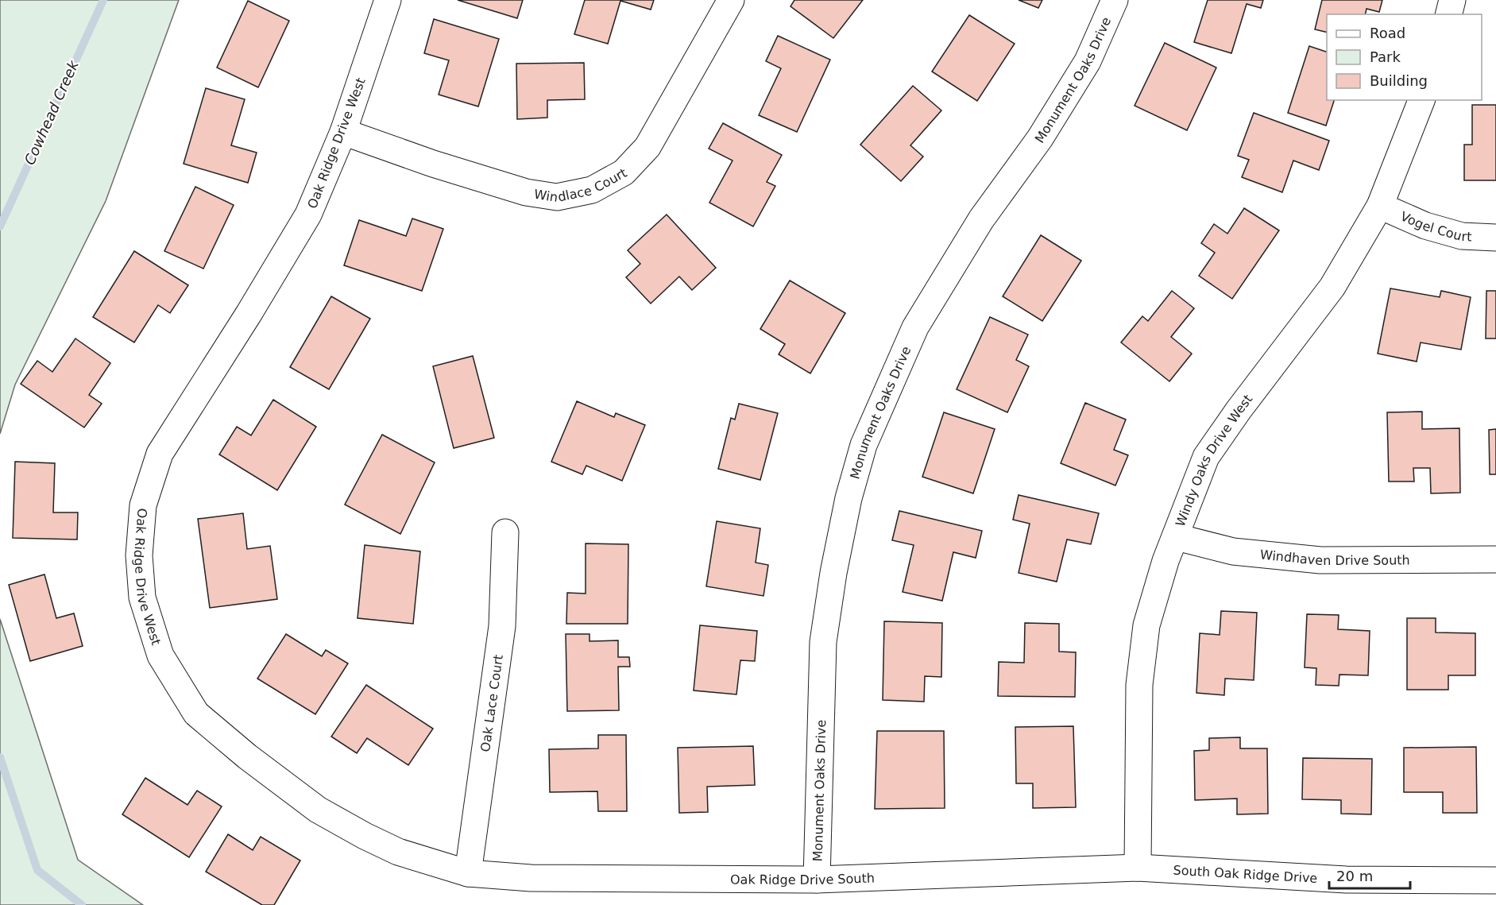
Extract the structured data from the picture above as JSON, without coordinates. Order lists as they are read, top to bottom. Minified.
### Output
{"streets":{"street":["Monument Oaks Drive","Oak Ridge Drive West","Windlace Court","Vogel Court","Windy Oaks Drive West","Windhaven Drive South","Oak Lace Court","South Oak Ridge Drive","Oak Ridge Drive South"]},"crossings":[["Monument Oaks Drive","Oak Ridge Drive South"],["Oak Ridge Drive West","Windlace Court"],["Oak Ridge Drive West","Oak Lace Court"],["Oak Ridge Drive West","Oak Ridge Drive South"],["Vogel Court","Windy Oaks Drive West"],["Windy Oaks Drive West","Windhaven Drive South"],["Windy Oaks Drive West","South Oak Ridge Drive"],["Windy Oaks Drive West","Oak Ridge Drive South"],["Oak Lace Court","Oak Ridge Drive South"],["South Oak Ridge Drive","Oak Ridge Drive South"]],"water":["Cowhead Creek"],"legend":["Road","Park","Building"],"scale_bar":"20 m"}
